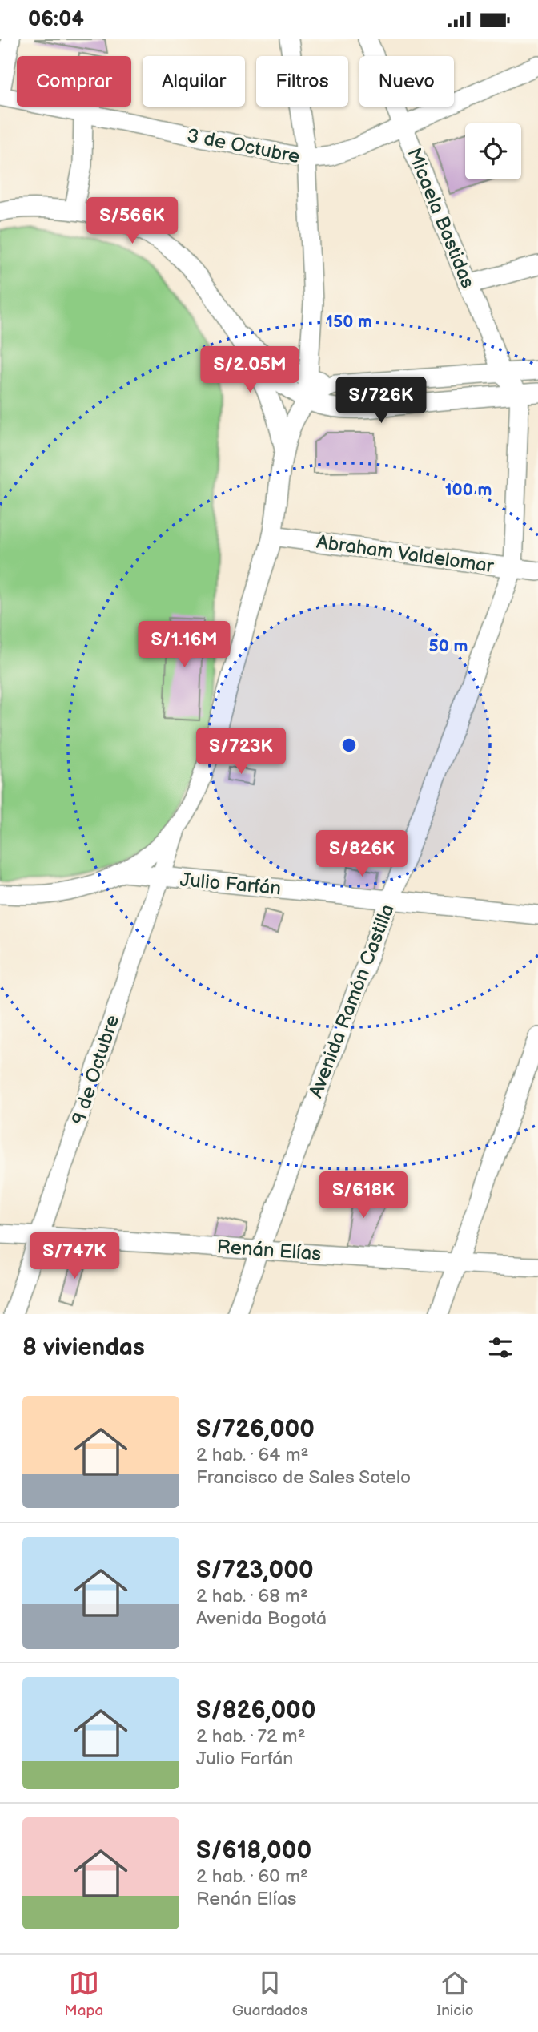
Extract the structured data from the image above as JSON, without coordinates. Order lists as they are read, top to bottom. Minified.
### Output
{"streets":{"street":["3 de Octubre","Micaela Bastidas","Abraham Valdelomar","Julio Farfán","Avenida Ramón Castilla","9 de Octubre","Renán Elías"]},"crossings":[["3 de Octubre","Micaela Bastidas"],["Micaela Bastidas","Avenida Ramón Castilla"],["Abraham Valdelomar","Avenida Ramón Castilla"],["Julio Farfán","Avenida Ramón Castilla"],["Julio Farfán","9 de Octubre"],["Avenida Ramón Castilla","Renán Elías"],["9 de Octubre","Renán Elías"]],"page":{"status":"06:04","chip":["Comprar","Alquilar","Filtros","Nuevo"],"price":["S/566K","S/2.05M","S/726K","S/1.16M","S/723K","S/826K","S/618K","S/747K"],"heading":"8 viviendas","list":[{"name":"S/726,000","note":"2 hab. · 64 m² · Francisco de Sales Sotelo"},{"name":"S/723,000","note":"2 hab. · 68 m² · Avenida Bogotá"},{"name":"S/826,000","note":"2 hab. · 72 m² · Julio Farfán"},{"name":"S/618,000","note":"2 hab. · 60 m² · Renán Elías"}],"tabs":["Mapa","Guardados","Inicio"]},"rings":["150 m","100 m","50 m"]}
